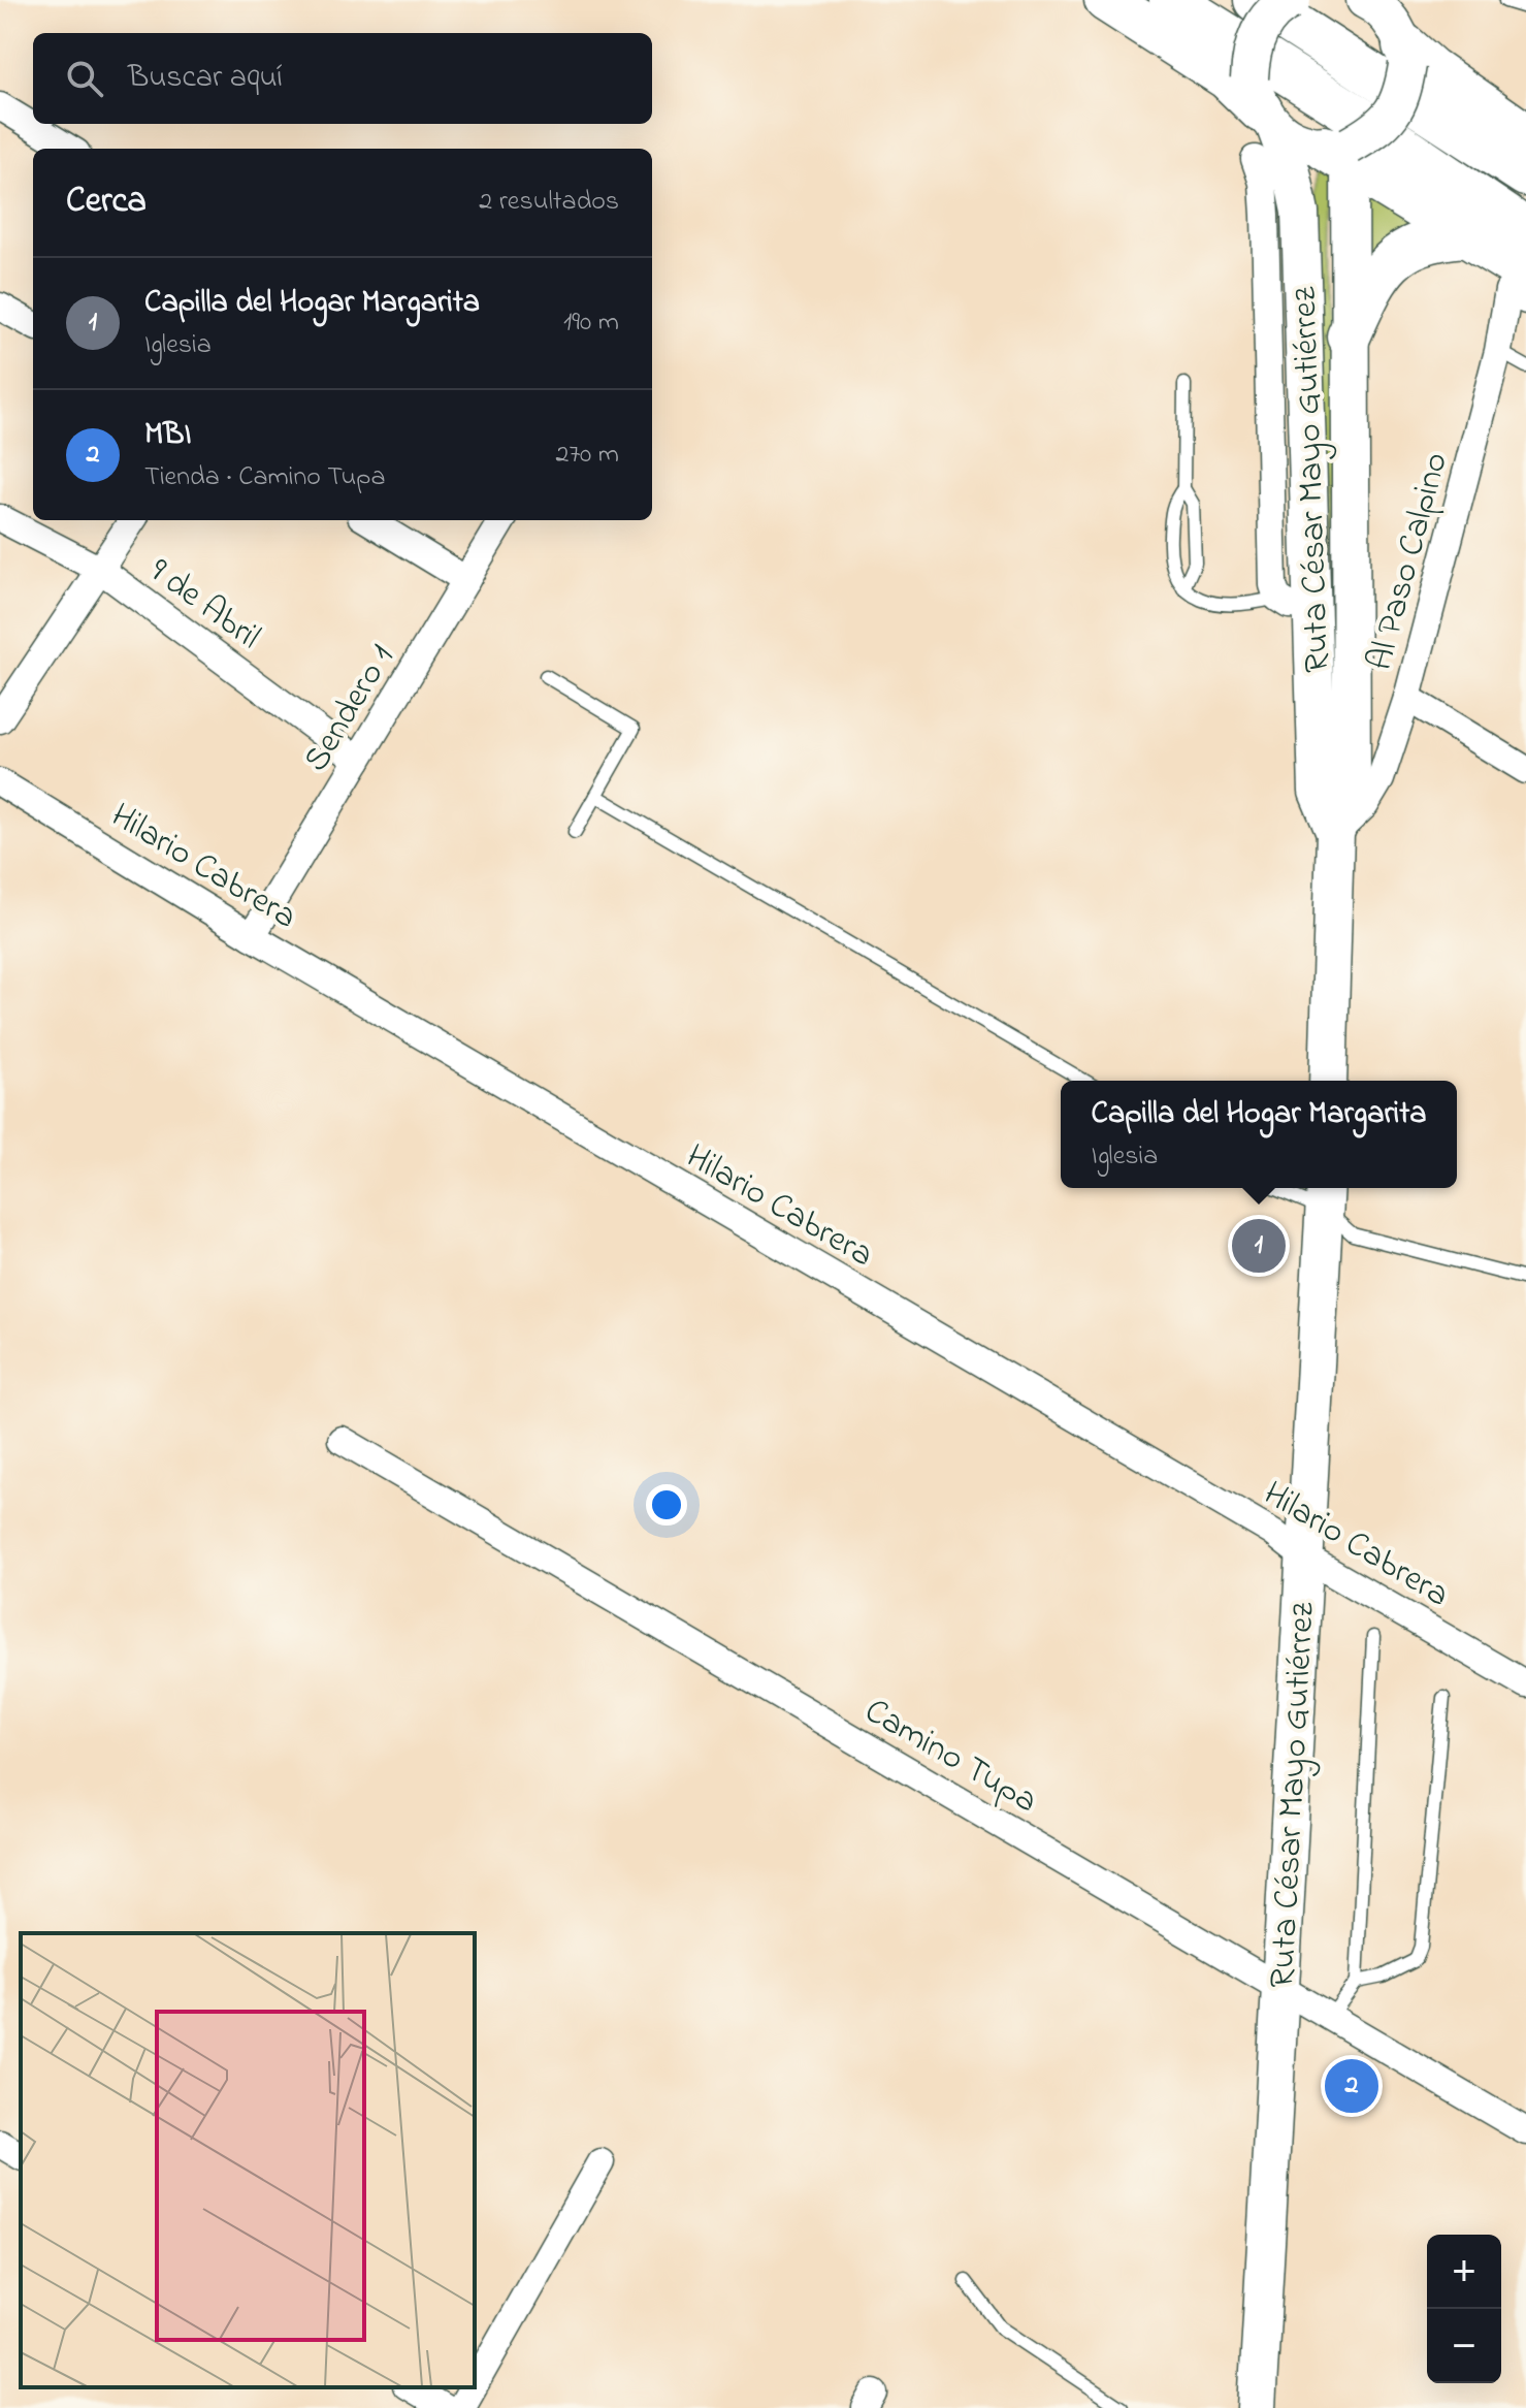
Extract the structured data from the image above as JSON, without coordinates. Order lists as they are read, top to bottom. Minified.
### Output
{"streets":{"main road":["Ruta César Mayo Gutiérrez"],"street":["Al Paso Calpino","9 de Abril","Sendero 1","Hilario Cabrera","Camino Tupa"]},"crossings":[["Ruta César Mayo Gutiérrez","Al Paso Calpino"],["Ruta César Mayo Gutiérrez","Hilario Cabrera"],["Ruta César Mayo Gutiérrez","Camino Tupa"],["9 de Abril","Sendero 1"],["Sendero 1","Hilario Cabrera"]],"page":{"search":"Buscar aquí","heading":["Cerca","2 resultados"],"list":[{"mark":"1","name":"Capilla del Hogar Margarita","note":"Iglesia","value":"190 m"},{"mark":"2","name":"MBI","note":"Tienda · Camino Tupa","value":"270 m"}],"popup":["Capilla del Hogar Margarita","Iglesia"],"pins":["1","2"],"map_buttons":["+","−"]}}
